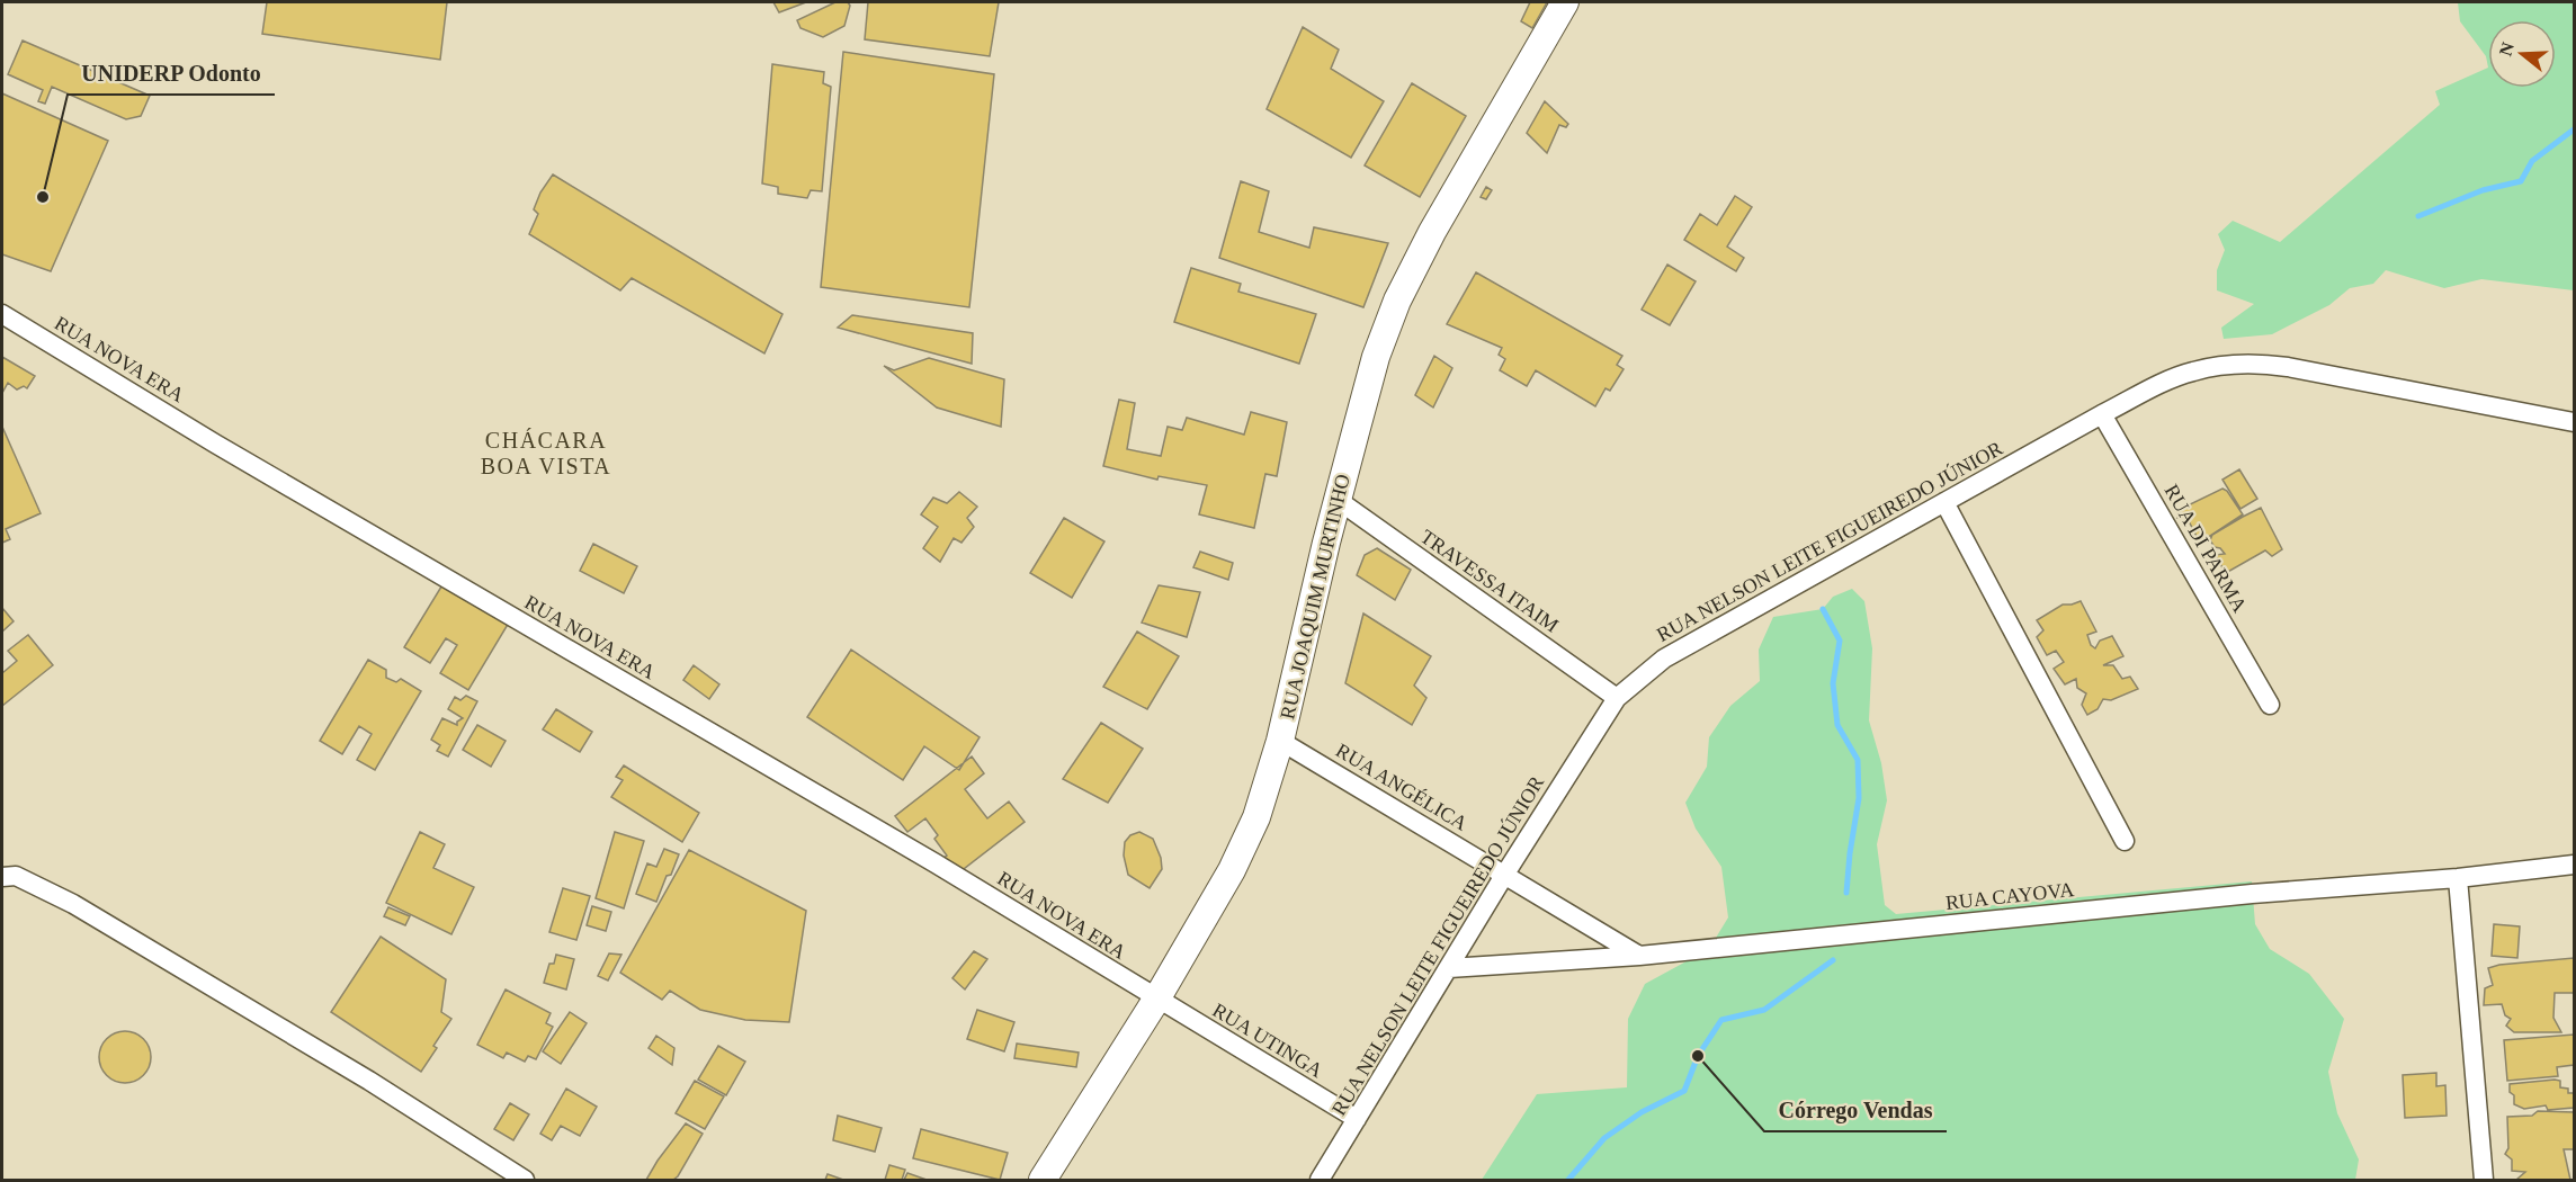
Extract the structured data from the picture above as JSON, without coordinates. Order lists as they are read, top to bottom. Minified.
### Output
{"streets":{"main road":["RUA JOAQUIM MURTINHO"],"street":["RUA NOVA ERA","RUA NELSON LEITE FIGUEIREDO JÚNIOR","RUA DI PARMA","TRAVESSA ITAIM","RUA ANGÉLICA","RUA CAYOVA","RUA UTINGA"]},"crossings":[["RUA NOVA ERA","RUA JOAQUIM MURTINHO"],["RUA NOVA ERA","RUA UTINGA"],["RUA NELSON LEITE FIGUEIREDO JÚNIOR","RUA DI PARMA"],["RUA NELSON LEITE FIGUEIREDO JÚNIOR","TRAVESSA ITAIM"],["RUA NELSON LEITE FIGUEIREDO JÚNIOR","RUA ANGÉLICA"],["RUA NELSON LEITE FIGUEIREDO JÚNIOR","RUA CAYOVA"],["RUA NELSON LEITE FIGUEIREDO JÚNIOR","RUA UTINGA"],["TRAVESSA ITAIM","RUA JOAQUIM MURTINHO"],["RUA JOAQUIM MURTINHO","RUA ANGÉLICA"],["RUA JOAQUIM MURTINHO","RUA UTINGA"],["RUA ANGÉLICA","RUA CAYOVA"]],"districts":["CHÁCARA BOA VISTA"],"places":["UNIDERP Odonto","Córrego Vendas"],"north":"left"}
